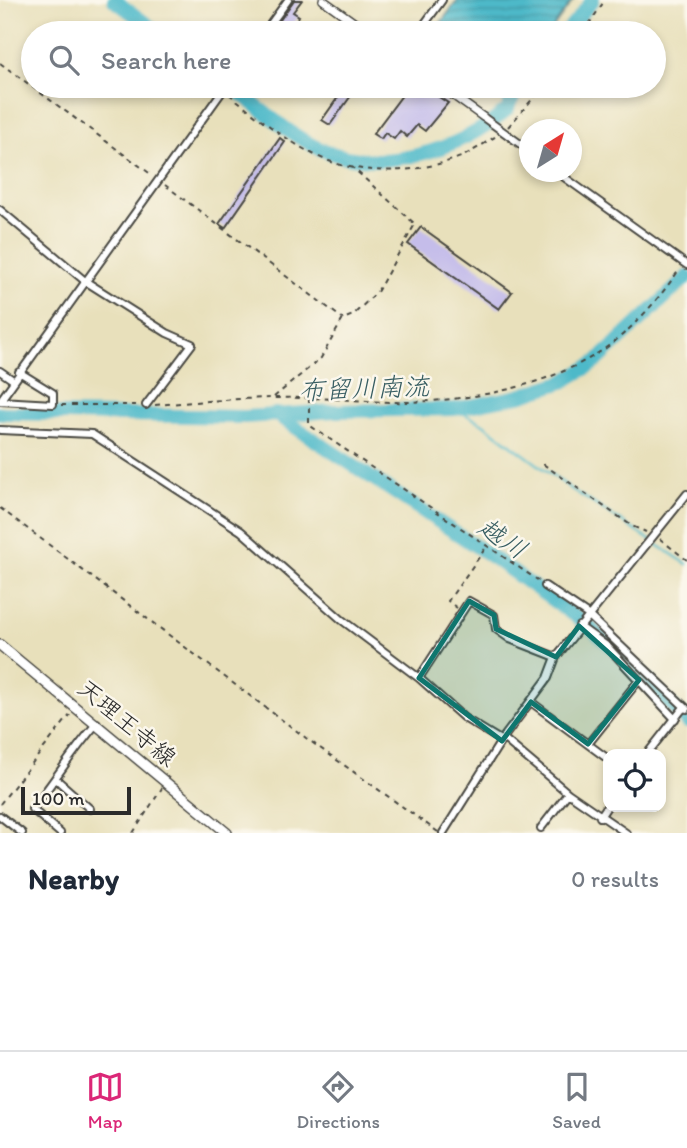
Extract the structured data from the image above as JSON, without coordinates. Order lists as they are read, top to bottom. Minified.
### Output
{"streets":{"main road":["天理王寺線"]},"water":["布留川南流","越川"],"scale_bar":"100 m","north":"top right","page":{"search":"Search here","scale":"100 m","heading":["Nearby","0 results"],"nav":["Map","Directions","Saved"]}}
